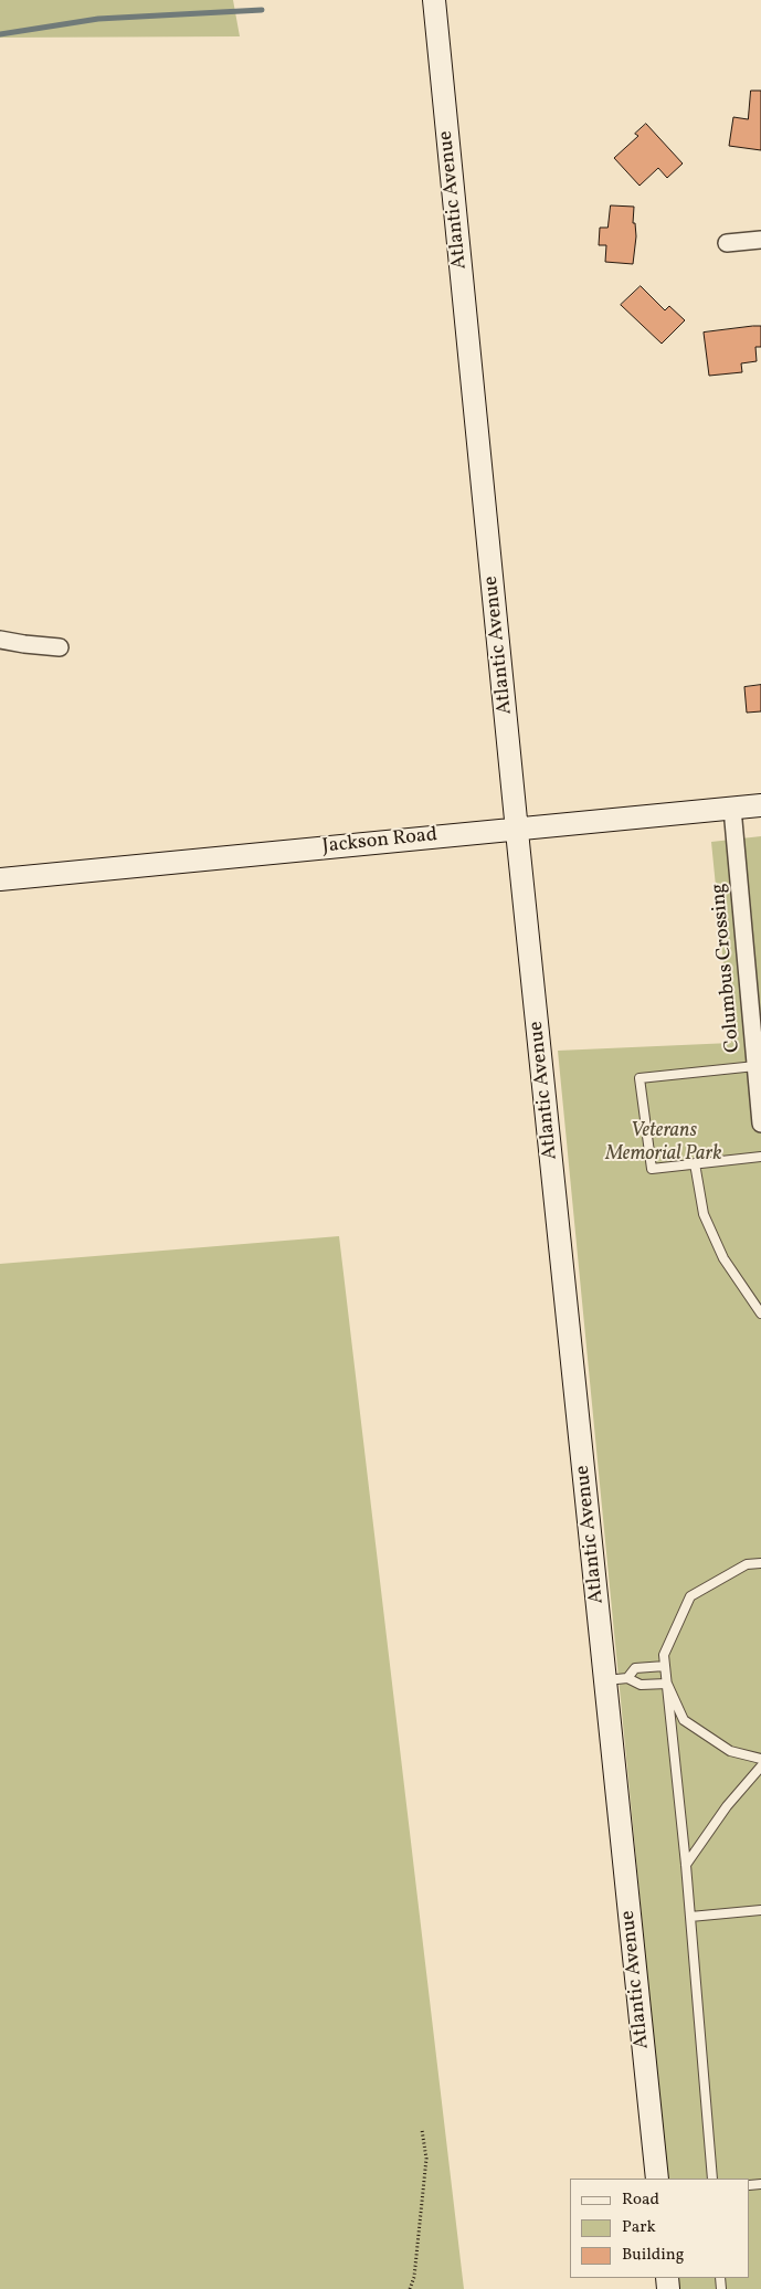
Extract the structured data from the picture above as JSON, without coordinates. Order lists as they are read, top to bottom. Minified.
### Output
{"streets":{"main road":["Atlantic Avenue","Jackson Road"],"street":["Columbus Crossing"]},"crossings":[["Atlantic Avenue","Jackson Road"],["Jackson Road","Columbus Crossing"]],"parks":["Veterans Memorial Park"],"legend":["Road","Park","Building"]}
